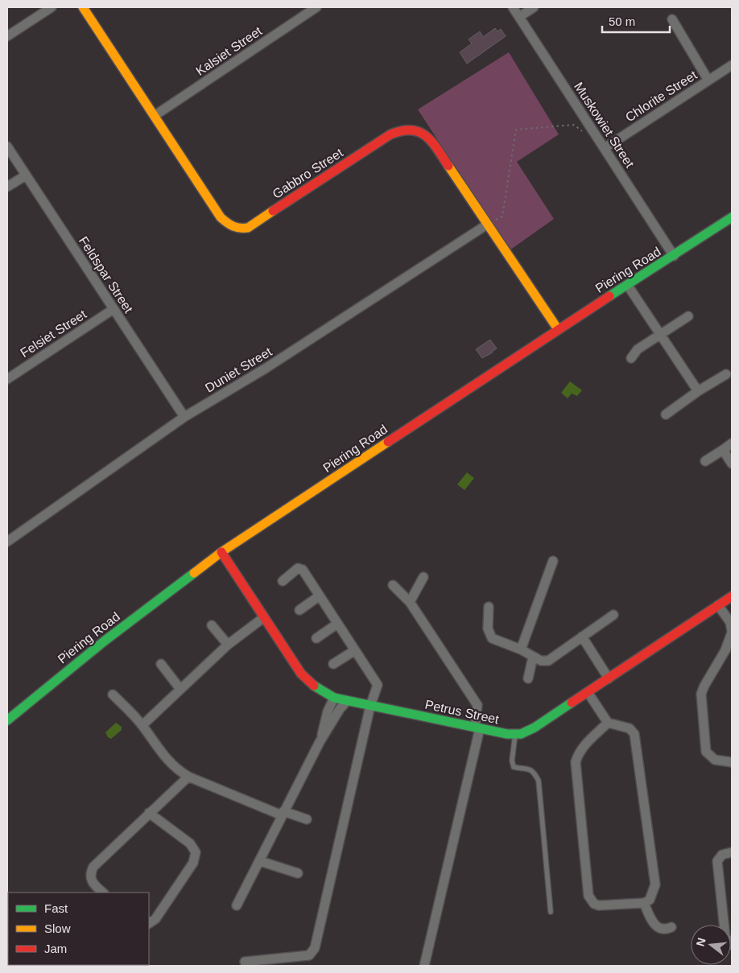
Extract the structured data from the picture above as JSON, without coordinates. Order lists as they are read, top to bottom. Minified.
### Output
{"streets":{"street":["Kalsiet Street","Chlorite Street","Muskowiet Street","Gabbro Street","Piering Road","Feldspar Street","Felsiet Street","Duniet Street","Petrus Street"]},"crossings":[["Kalsiet Street","Gabbro Street"],["Chlorite Street","Muskowiet Street"],["Muskowiet Street","Piering Road"],["Gabbro Street","Piering Road"],["Gabbro Street","Duniet Street"],["Piering Road","Petrus Street"],["Feldspar Street","Felsiet Street"],["Feldspar Street","Duniet Street"]],"legend":["Fast","Slow","Jam"],"scale_bar":"50 m","north":"left"}
